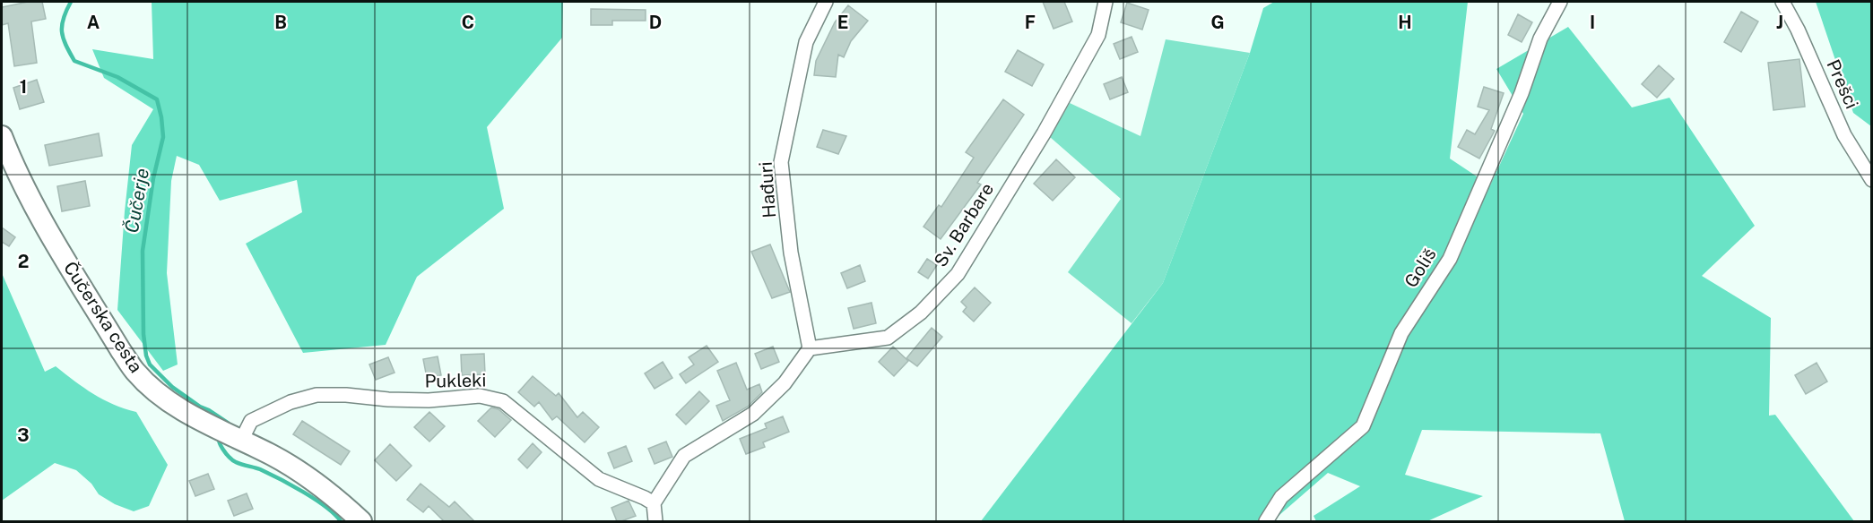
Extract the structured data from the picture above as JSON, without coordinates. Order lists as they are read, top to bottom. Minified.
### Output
{"streets":{"street":["Prešci","Hađuri","Sv. Barbare","Goliš","Čučerska cesta","Pukleki"]},"crossings":[["Hađuri","Sv. Barbare"],["Čučerska cesta","Pukleki"]],"water":["Čučerje"],"grid":{"columns":["A","B","C","D","E","F","G","H","I","J"],"rows":["1","2","3"]}}
